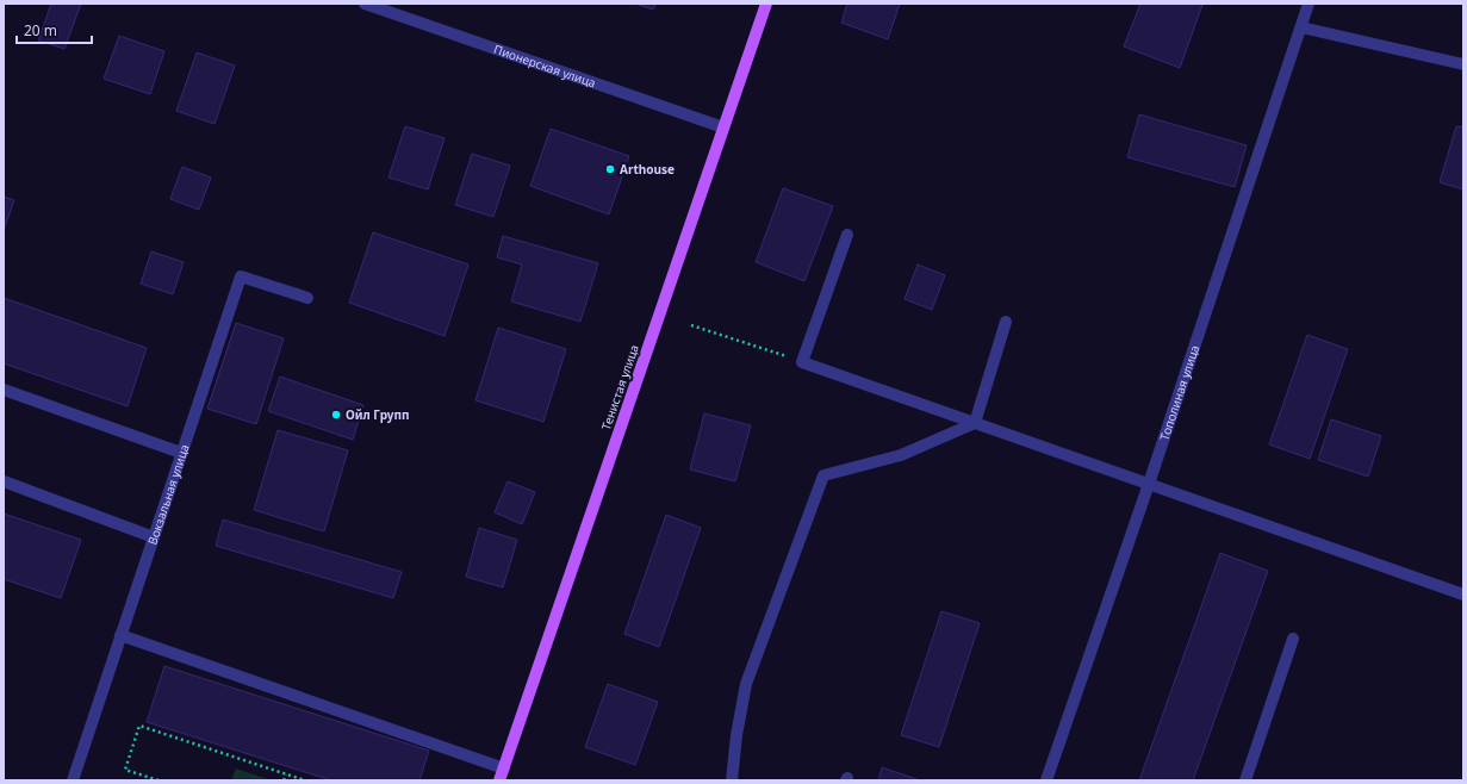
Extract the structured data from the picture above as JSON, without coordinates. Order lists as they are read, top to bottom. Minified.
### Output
{"streets":{"main road":["Тенистая улица"],"street":["Пионерская улица","Тополиная улица","Вокзальная улица"]},"crossings":[["Пионерская улица","Тенистая улица"]],"places":["Arthouse","Ойл Групп"],"scale_bar":"20 m"}
